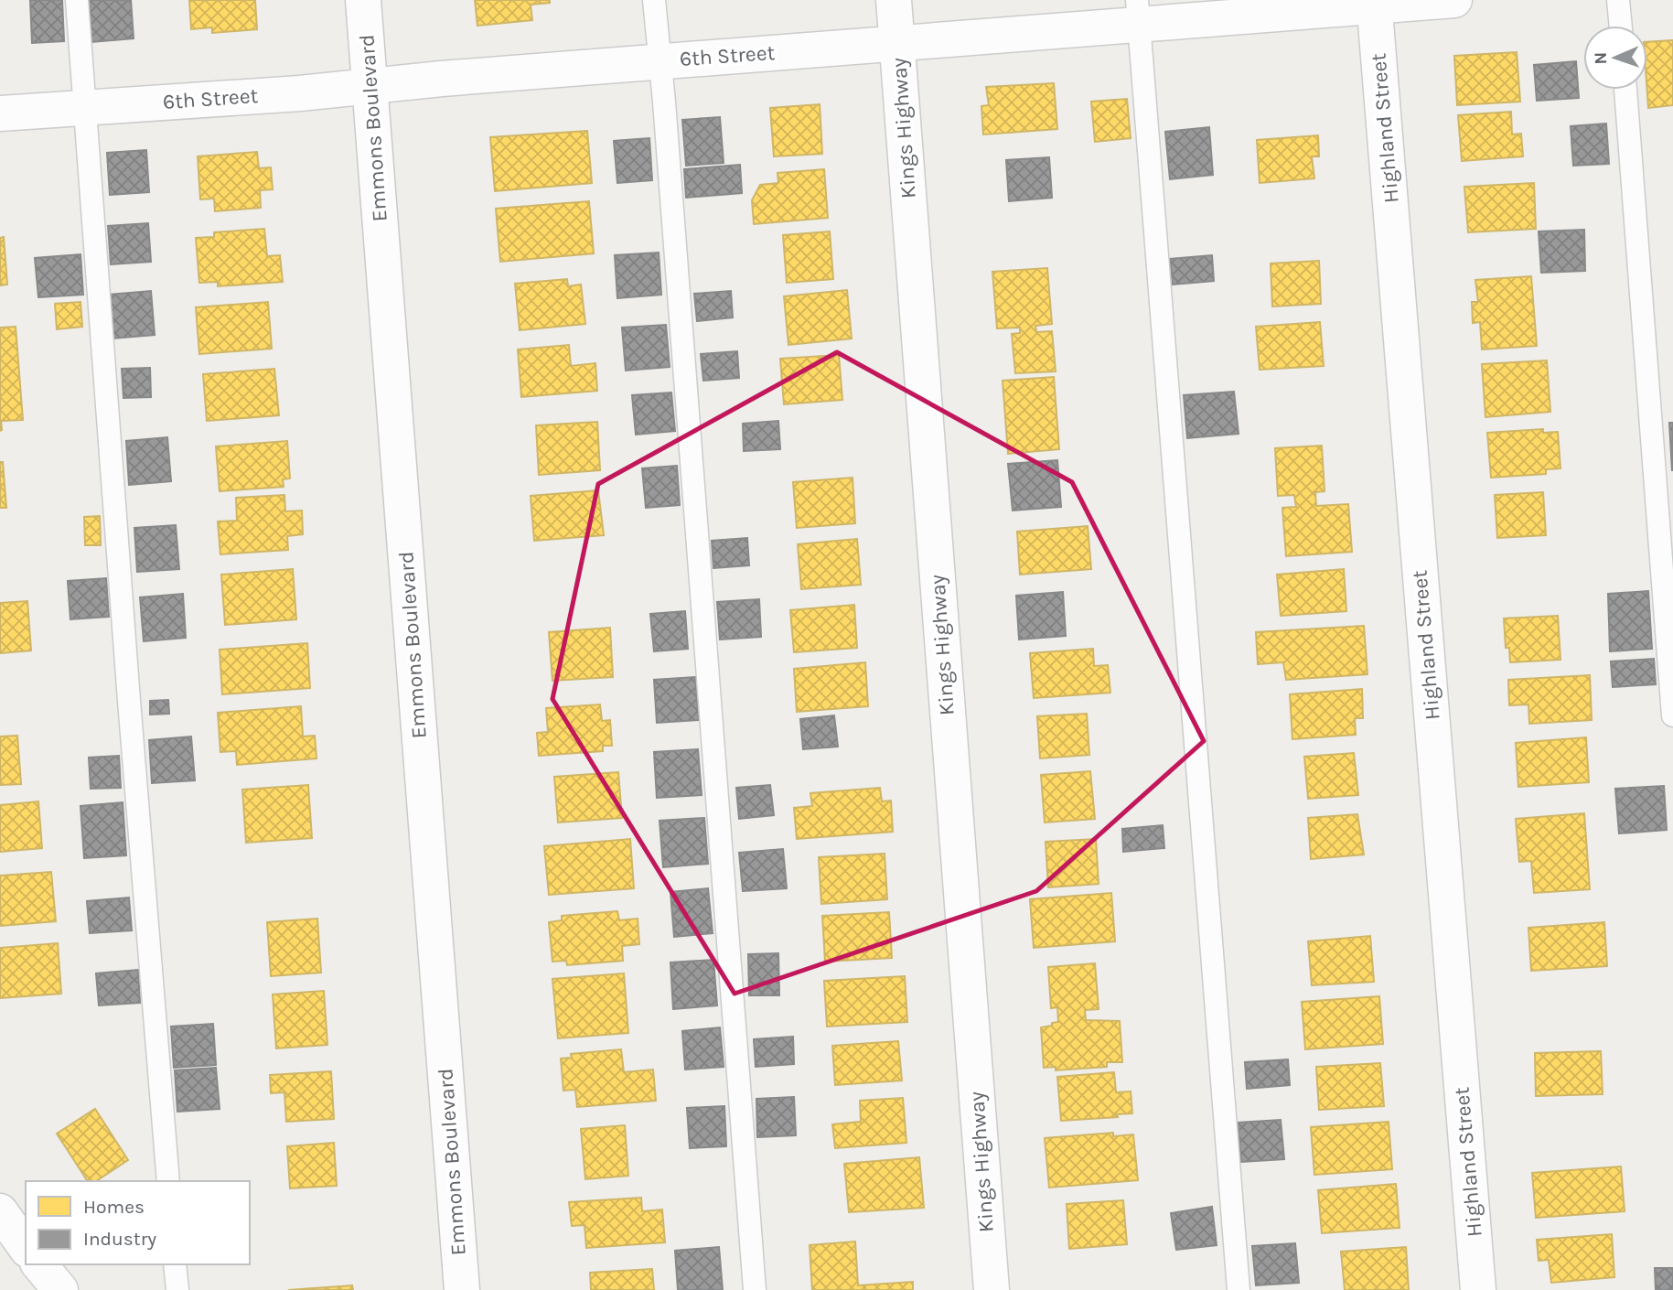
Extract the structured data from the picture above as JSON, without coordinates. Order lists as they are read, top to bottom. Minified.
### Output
{"streets":{"street":["6th Street","Emmons Boulevard","Kings Highway","Highland Street"]},"crossings":[["6th Street","Emmons Boulevard"],["6th Street","Kings Highway"],["6th Street","Highland Street"]],"legend":["Homes","Industry"],"north":"left"}
